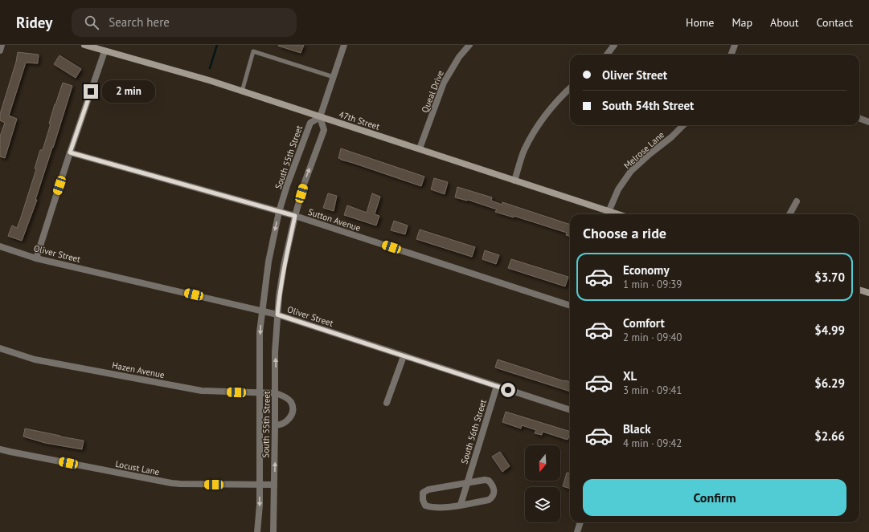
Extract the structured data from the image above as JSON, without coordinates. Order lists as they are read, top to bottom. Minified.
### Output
{"streets":{"main road":["47th Street"],"street":["Queal Drive","Melrose Lane","South 55th Street","Sutton Avenue","Oliver Street","Hazen Avenue","South 56th Street","Locust Lane"]},"crossings":[["Queal Drive","47th Street"],["47th Street","Melrose Lane"],["47th Street","South 55th Street"],["South 55th Street","Sutton Avenue"],["South 55th Street","Oliver Street"],["South 55th Street","Hazen Avenue"],["South 55th Street","Locust Lane"],["Oliver Street","South 56th Street"]],"north":"bottom","page":{"header":"Ridey","search":"Search here","nav":["Home","Map","About","Contact"],"banner":["Oliver Street","South 54th Street"],"bubble":"2 min","heading":"Choose a ride","list":[{"name":"Economy","note":"1 min · 09:39","value":"$3.70"},{"name":"Comfort","note":"2 min · 09:40","value":"$4.99"},{"name":"XL","note":"3 min · 09:41","value":"$6.29"},{"name":"Black","note":"4 min · 09:42","value":"$2.66"}],"buttons":"Confirm"}}
